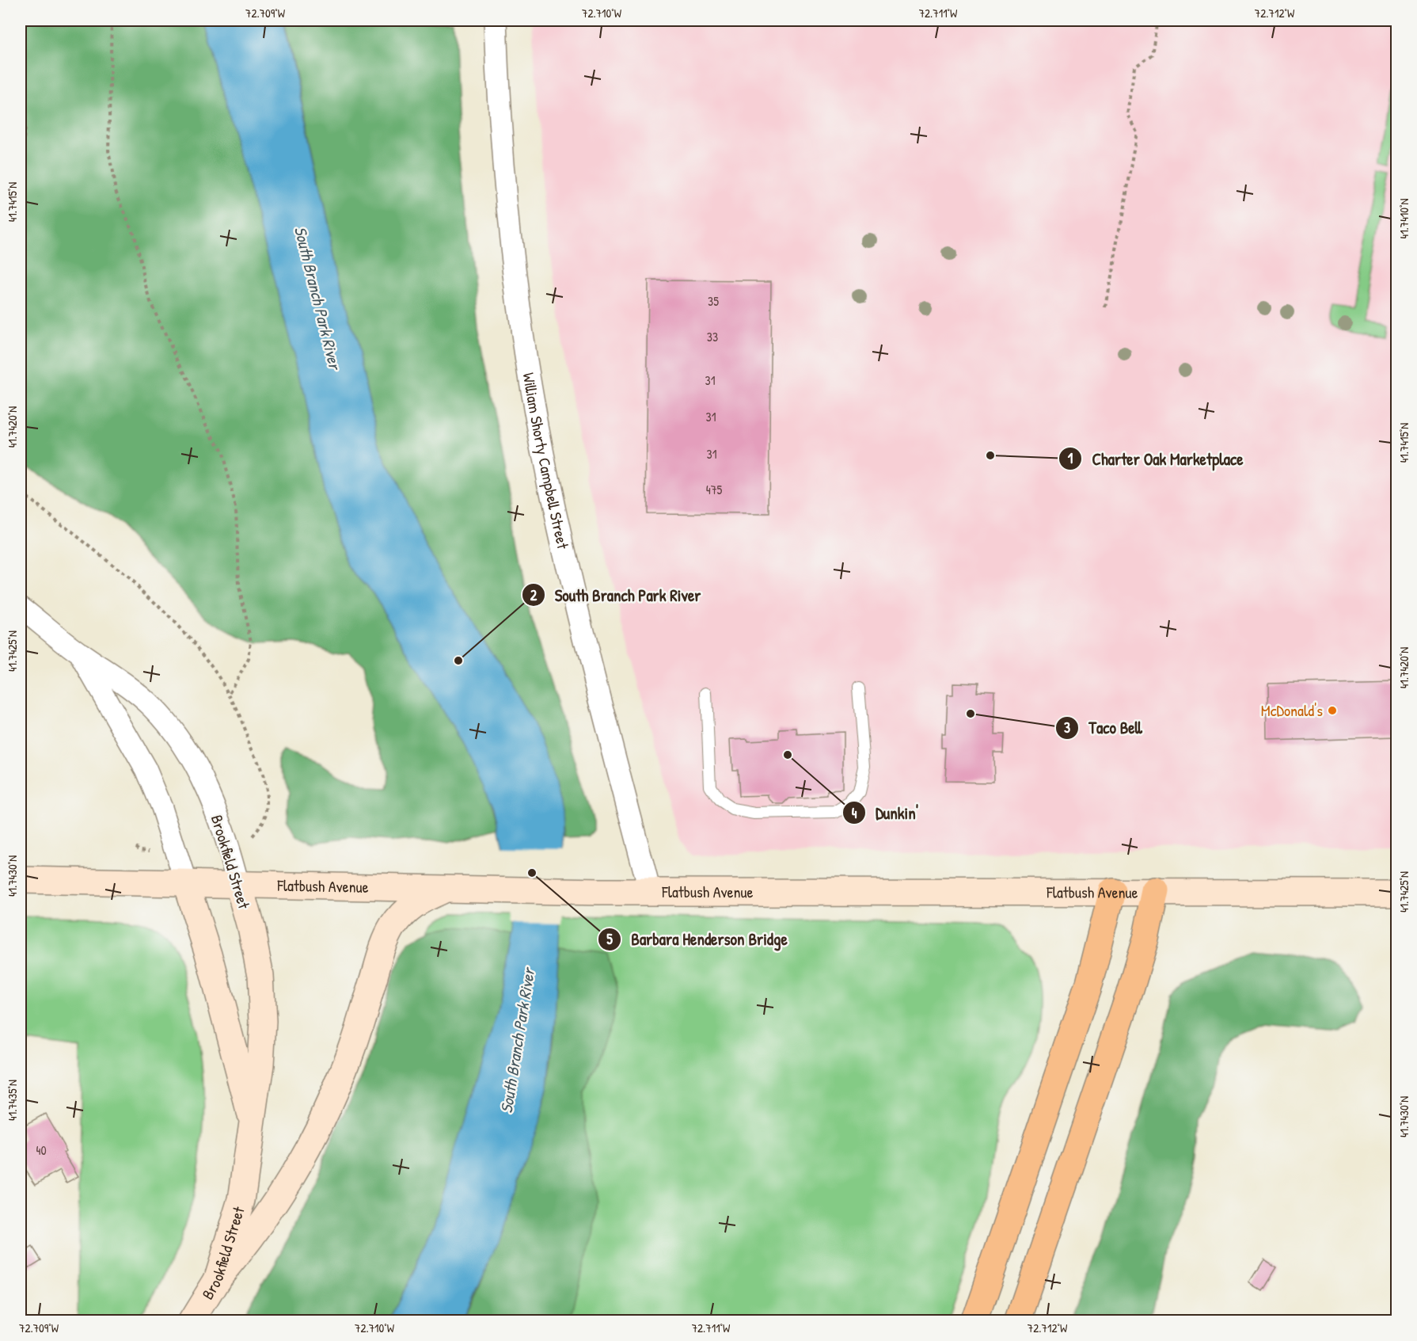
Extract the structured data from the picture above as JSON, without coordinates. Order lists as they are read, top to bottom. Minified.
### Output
{"streets":{"street":["William Shorty Campbell Street","Brookfield Street","Flatbush Avenue"]},"crossings":[["William Shorty Campbell Street","Flatbush Avenue"],["Brookfield Street","Flatbush Avenue"]],"water":["South Branch Park River"],"places":["Charter Oak Marketplace","South Branch Park River","McDonald's","Taco Bell","Dunkin'","Barbara Henderson Bridge"],"house_numbers":["35","33","31","31","31","475","40"],"coordinates":["72.709°W","72.710°W","72.711°W","72.712°W","41.7415°N","41.7410°N","41.7420°N","41.7425°N","41.7430°N","41.7435°N"]}
